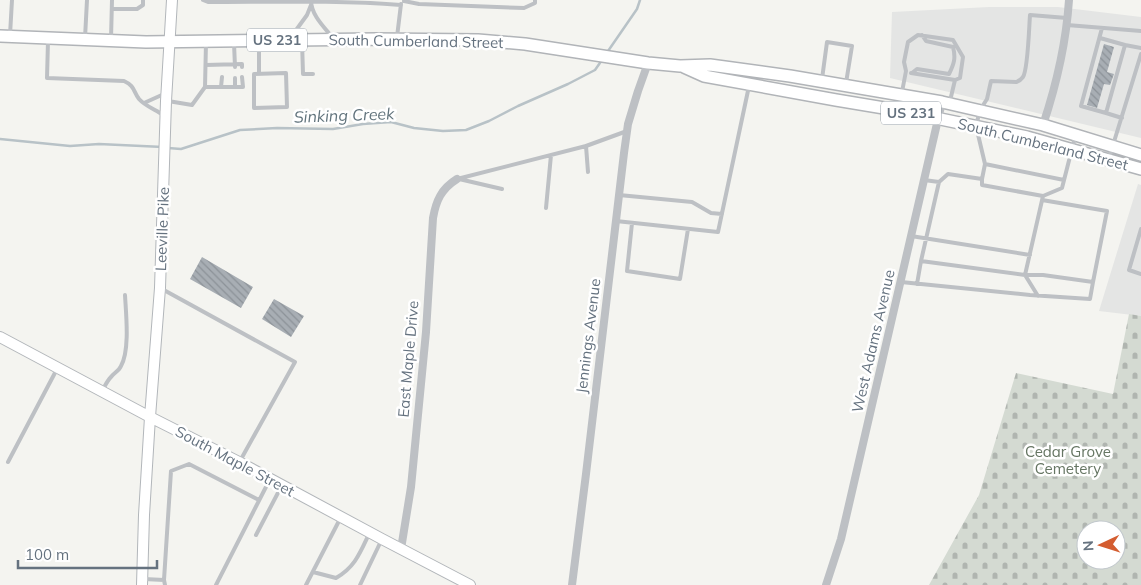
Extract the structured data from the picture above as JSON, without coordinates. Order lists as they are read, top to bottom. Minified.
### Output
{"streets":{"main road":["US 231","South Cumberland Street"],"street":["Leeville Pike","Jennings Avenue","West Adams Avenue","East Maple Drive","South Maple Street"]},"crossings":[["South Cumberland Street","Leeville Pike"],["South Cumberland Street","Jennings Avenue"],["South Cumberland Street","West Adams Avenue"],["Leeville Pike","South Maple Street"],["East Maple Drive","South Maple Street"]],"water":["Sinking Creek"],"parks":["Cedar Grove Cemetery"],"scale_bar":"100 m","north":"left"}
